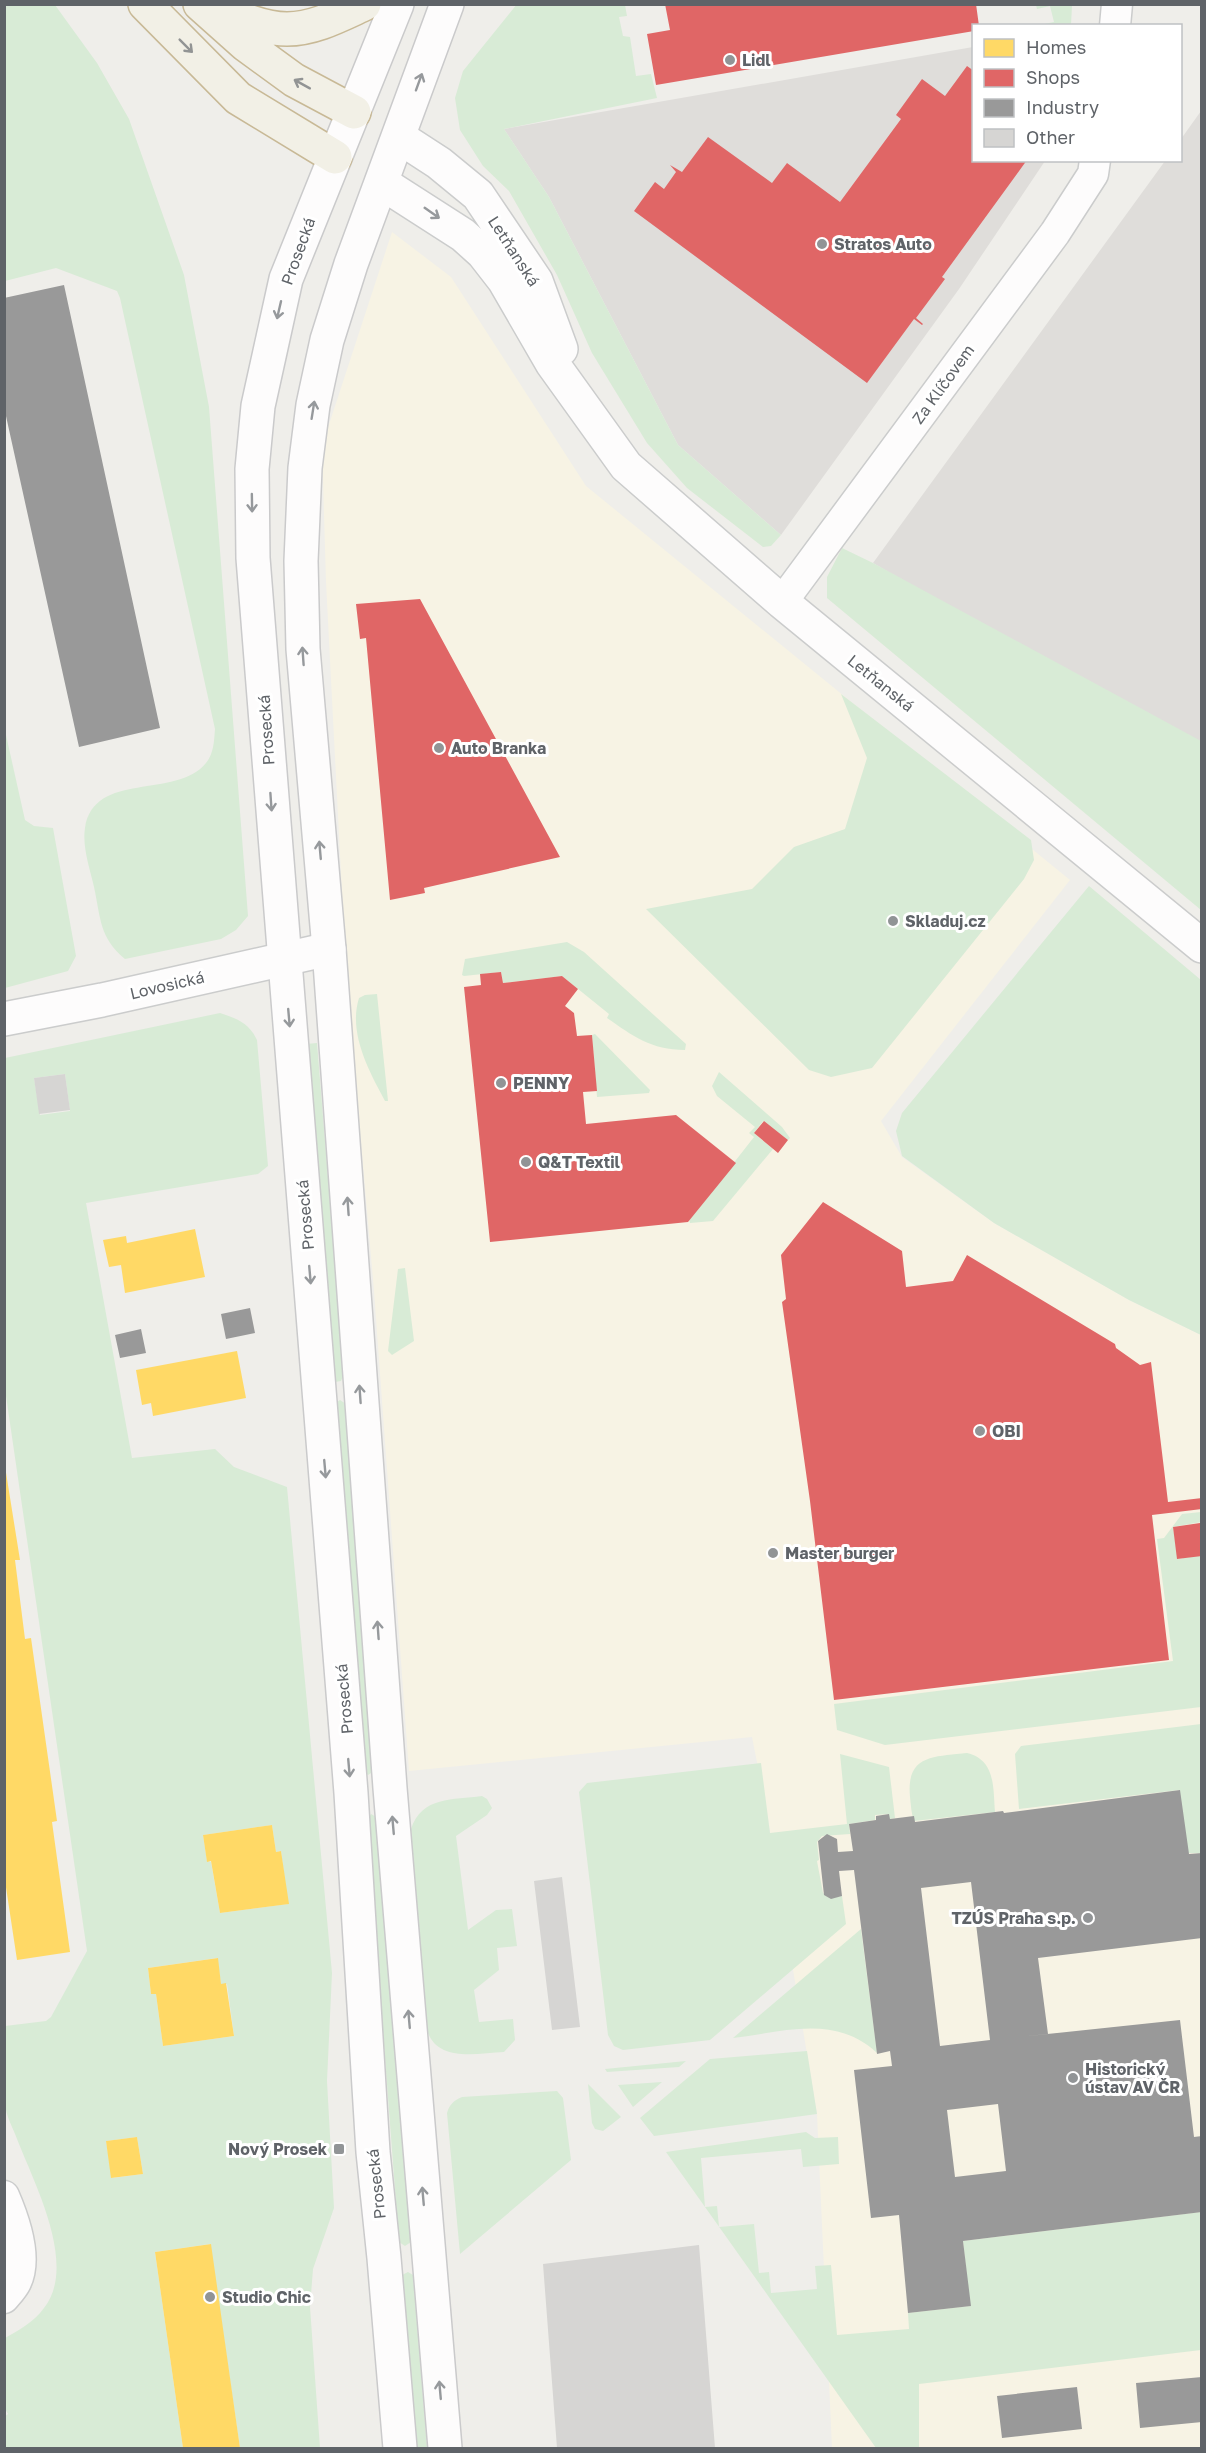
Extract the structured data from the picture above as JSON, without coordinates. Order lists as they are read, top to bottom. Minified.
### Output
{"streets":{"main road":["Prosecká","Letňanská","Lovosická"],"street":["Za Klíčovem"]},"crossings":[["Prosecká","Letňanská"],["Prosecká","Lovosická"],["Letňanská","Za Klíčovem"]],"places":{"other":["Lidl","Stratos Auto","Auto Branka","Skladuj.cz","PENNY","Q&T Textil","OBI","Master burger","TZÚS Praha s.p.","Historický ústav AV ČR","Studio Chic"],"transit":["Nový Prosek"]},"legend":["Homes","Shops","Industry","Other"]}
